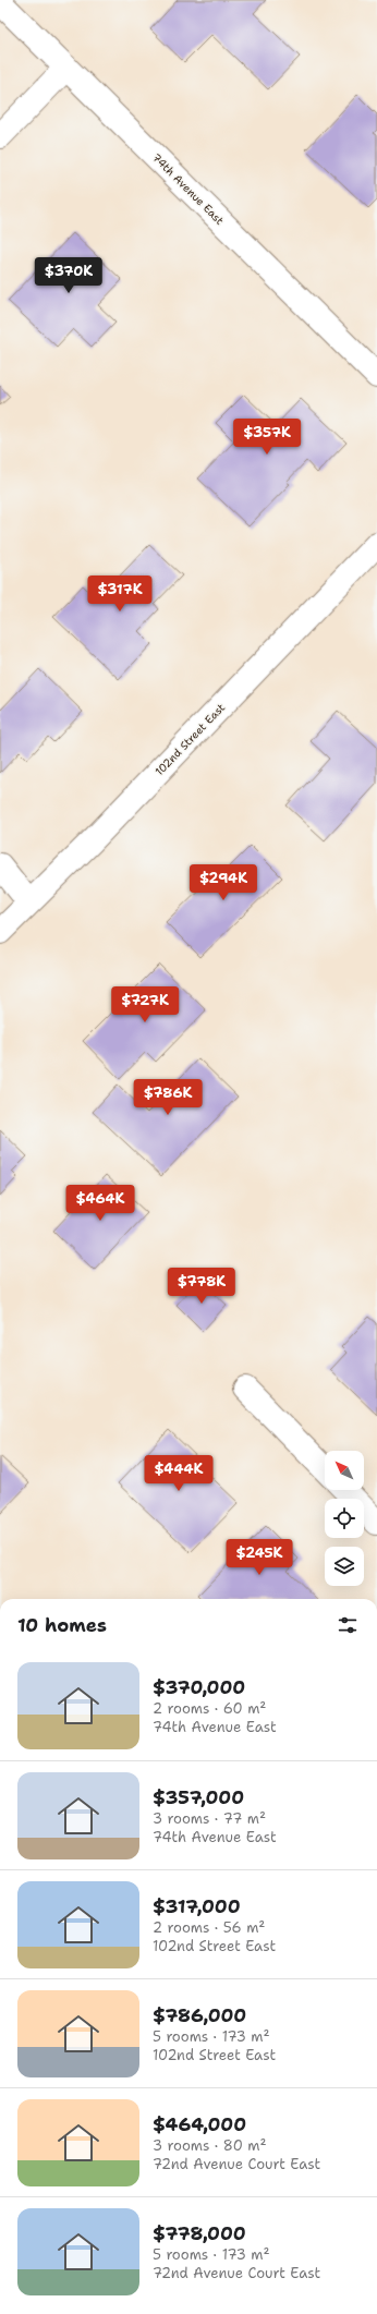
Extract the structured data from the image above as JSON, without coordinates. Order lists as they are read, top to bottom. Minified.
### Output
{"streets":{"street":["74th Avenue East","102nd Street East"]},"north":"top left","page":{"price":["$370K","$357K","$317K","$294K","$727K","$786K","$464K","$778K","$444K","$245K"],"heading":"10 homes","list":[{"name":"$370,000","note":"2 rooms · 60 m² · 74th Avenue East"},{"name":"$357,000","note":"3 rooms · 77 m² · 74th Avenue East"},{"name":"$317,000","note":"2 rooms · 56 m² · 102nd Street East"},{"name":"$786,000","note":"5 rooms · 173 m² · 102nd Street East"},{"name":"$464,000","note":"3 rooms · 80 m² · 72nd Avenue Court East"},{"name":"$778,000","note":"5 rooms · 173 m² · 72nd Avenue Court East"}]}}
